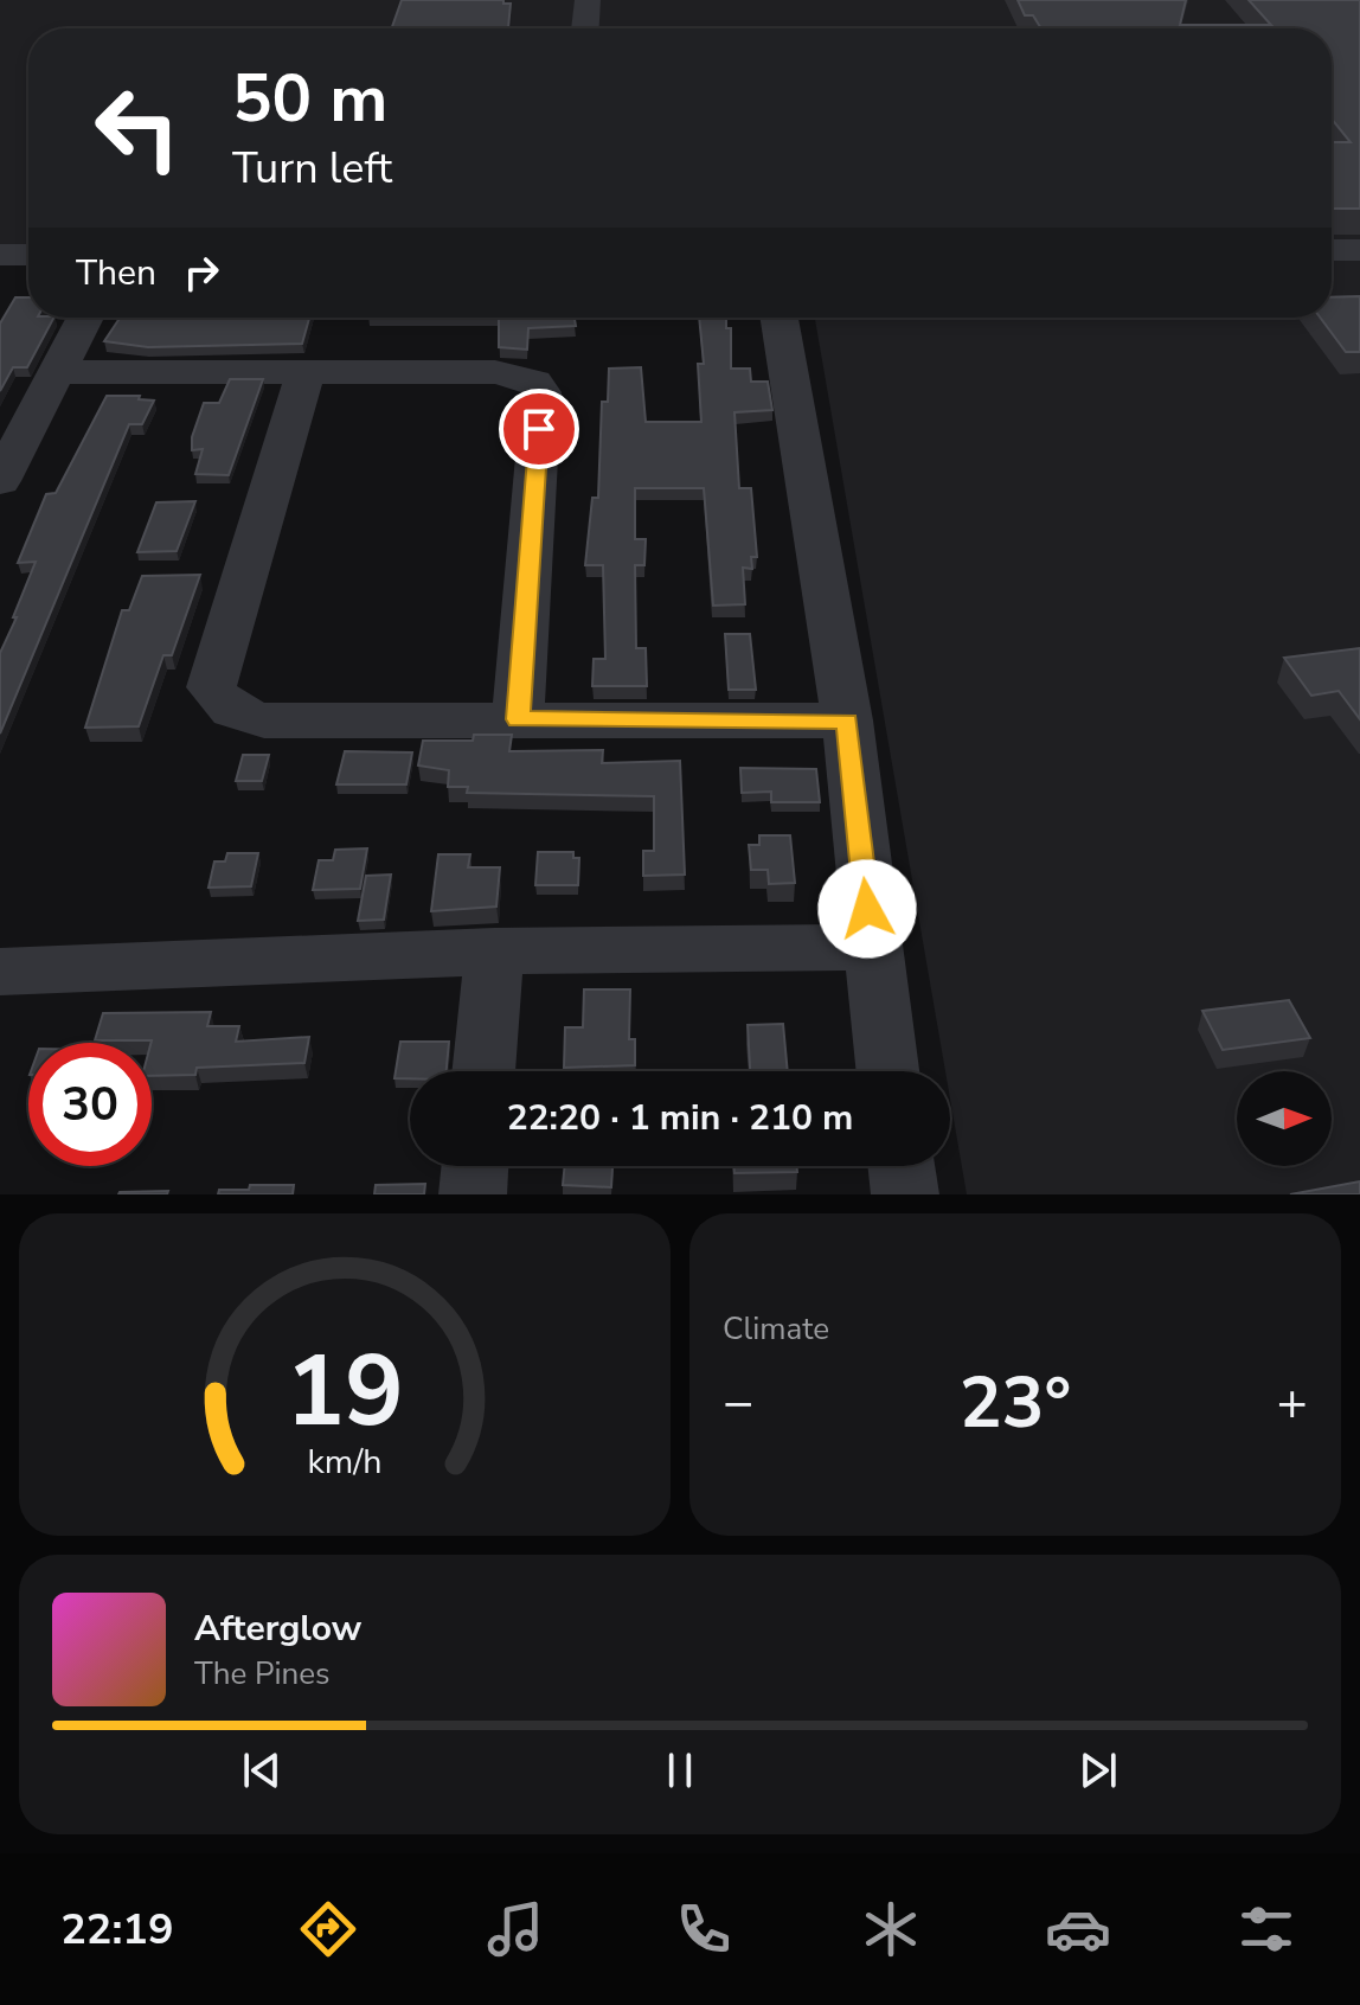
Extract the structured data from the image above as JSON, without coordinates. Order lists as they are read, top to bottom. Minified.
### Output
{"north":"right","page":{"turn":["50 m","Turn left"],"then":"Then","limit":"30","trip":"22:20 · 1 min · 210 m","tile":"Climate","heat":["−","23°","+"],"song":["Afterglow","The Pines"],"tabs":"22:19","gauge":["19","km/h"]}}
